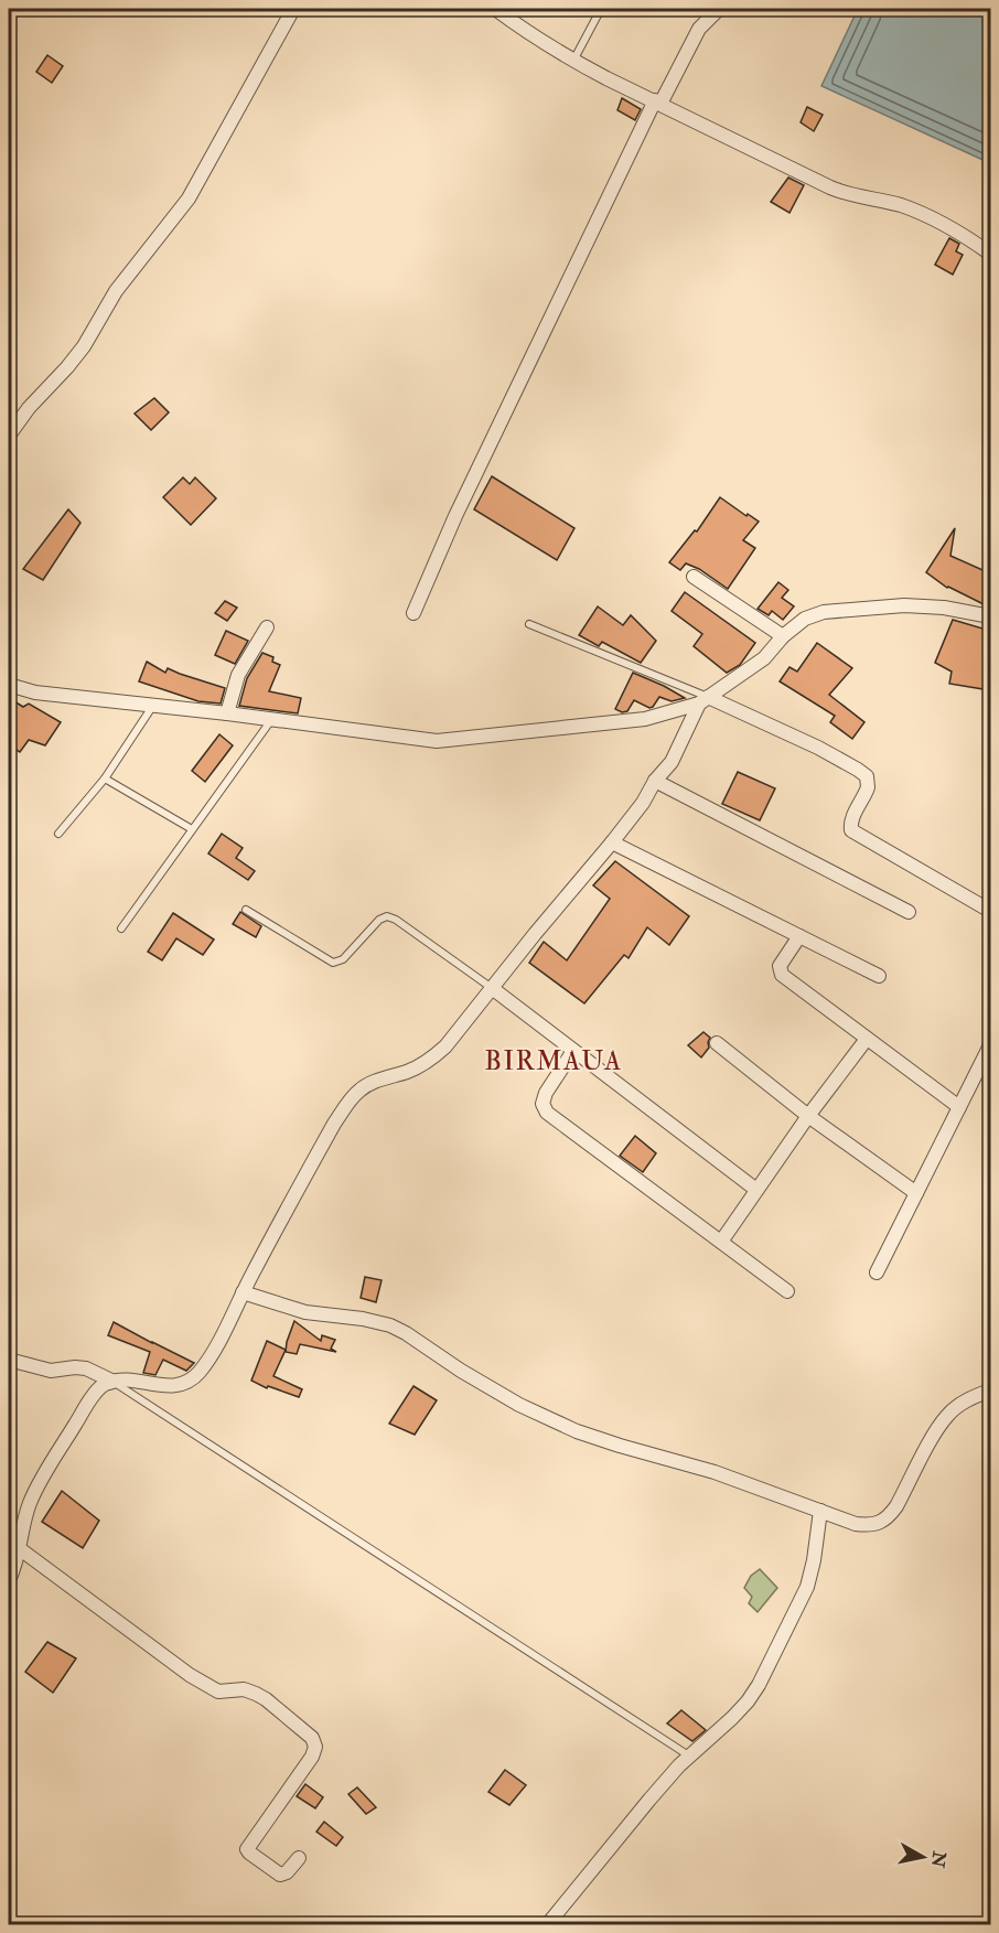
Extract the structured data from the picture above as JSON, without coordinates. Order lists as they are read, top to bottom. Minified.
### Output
{"districts":["BIRMAUA"],"north":"right"}
